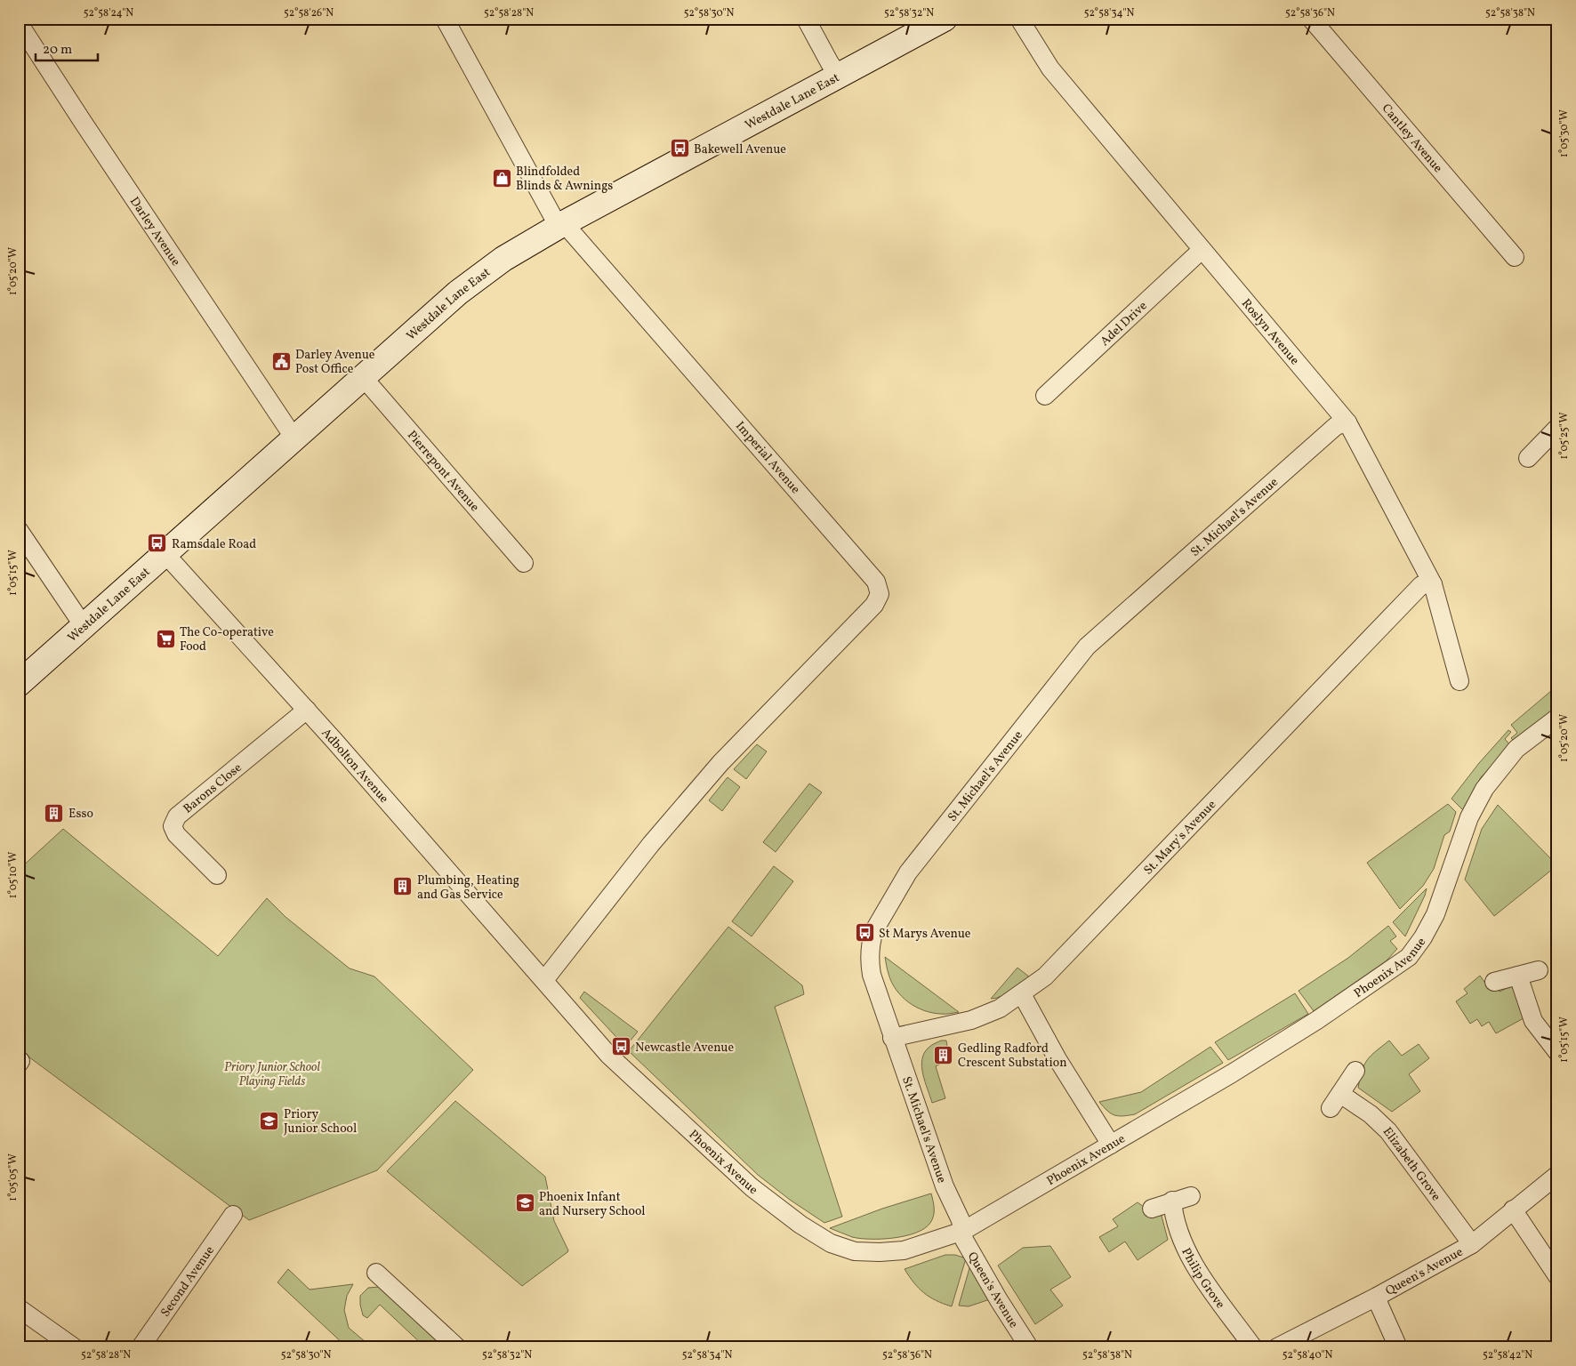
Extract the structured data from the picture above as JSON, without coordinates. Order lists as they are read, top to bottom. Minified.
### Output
{"streets":{"street":["Westdale Lane East","Cantley Avenue","Darley Avenue","Adel Drive","Roslyn Avenue","Imperial Avenue","Pierrepont Avenue","St. Michael's Avenue","Adbolton Avenue","Barons Close","St. Mary's Avenue","Phoenix Avenue","Elizabeth Grove","Queen's Avenue","Philip Grove","Second Avenue"]},"crossings":[["Westdale Lane East","Darley Avenue"],["Westdale Lane East","Imperial Avenue"],["Westdale Lane East","Pierrepont Avenue"],["Westdale Lane East","Adbolton Avenue"],["Adel Drive","Roslyn Avenue"],["Roslyn Avenue","St. Michael's Avenue"],["Roslyn Avenue","St. Mary's Avenue"],["Imperial Avenue","Adbolton Avenue"],["Imperial Avenue","Phoenix Avenue"],["St. Michael's Avenue","St. Mary's Avenue"],["St. Michael's Avenue","Phoenix Avenue"],["St. Michael's Avenue","Queen's Avenue"],["Adbolton Avenue","Barons Close"],["Adbolton Avenue","Phoenix Avenue"],["Phoenix Avenue","Queen's Avenue"],["Elizabeth Grove","Queen's Avenue"]],"parks":["Priory Junior School Playing Fields"],"places":{"bus stop":["Bakewell Avenue","Ramsdale Road","St Marys Avenue","Newcastle Avenue"],"shop":["Blindfolded Blinds & Awnings"],"public building":["Darley Avenue Post Office"],"supermarket":["The Co-operative Food"],"building":["Esso","Plumbing, Heating and Gas Service","Gedling Radford Crescent Substation"],"school or university":["Priory Junior School","Phoenix Infant and Nursery School"]},"scale_bar":"20 m","coordinates":["52°58'24\"N","52°58'26\"N","52°58'28\"N","52°58'30\"N","52°58'32\"N","52°58'34\"N","52°58'36\"N","52°58'38\"N","1°05'30\"W","1°05'20\"W","1°05'25\"W","1°05'15\"W","1°05'10\"W","1°05'05\"W","52°58'40\"N","52°58'42\"N"]}
